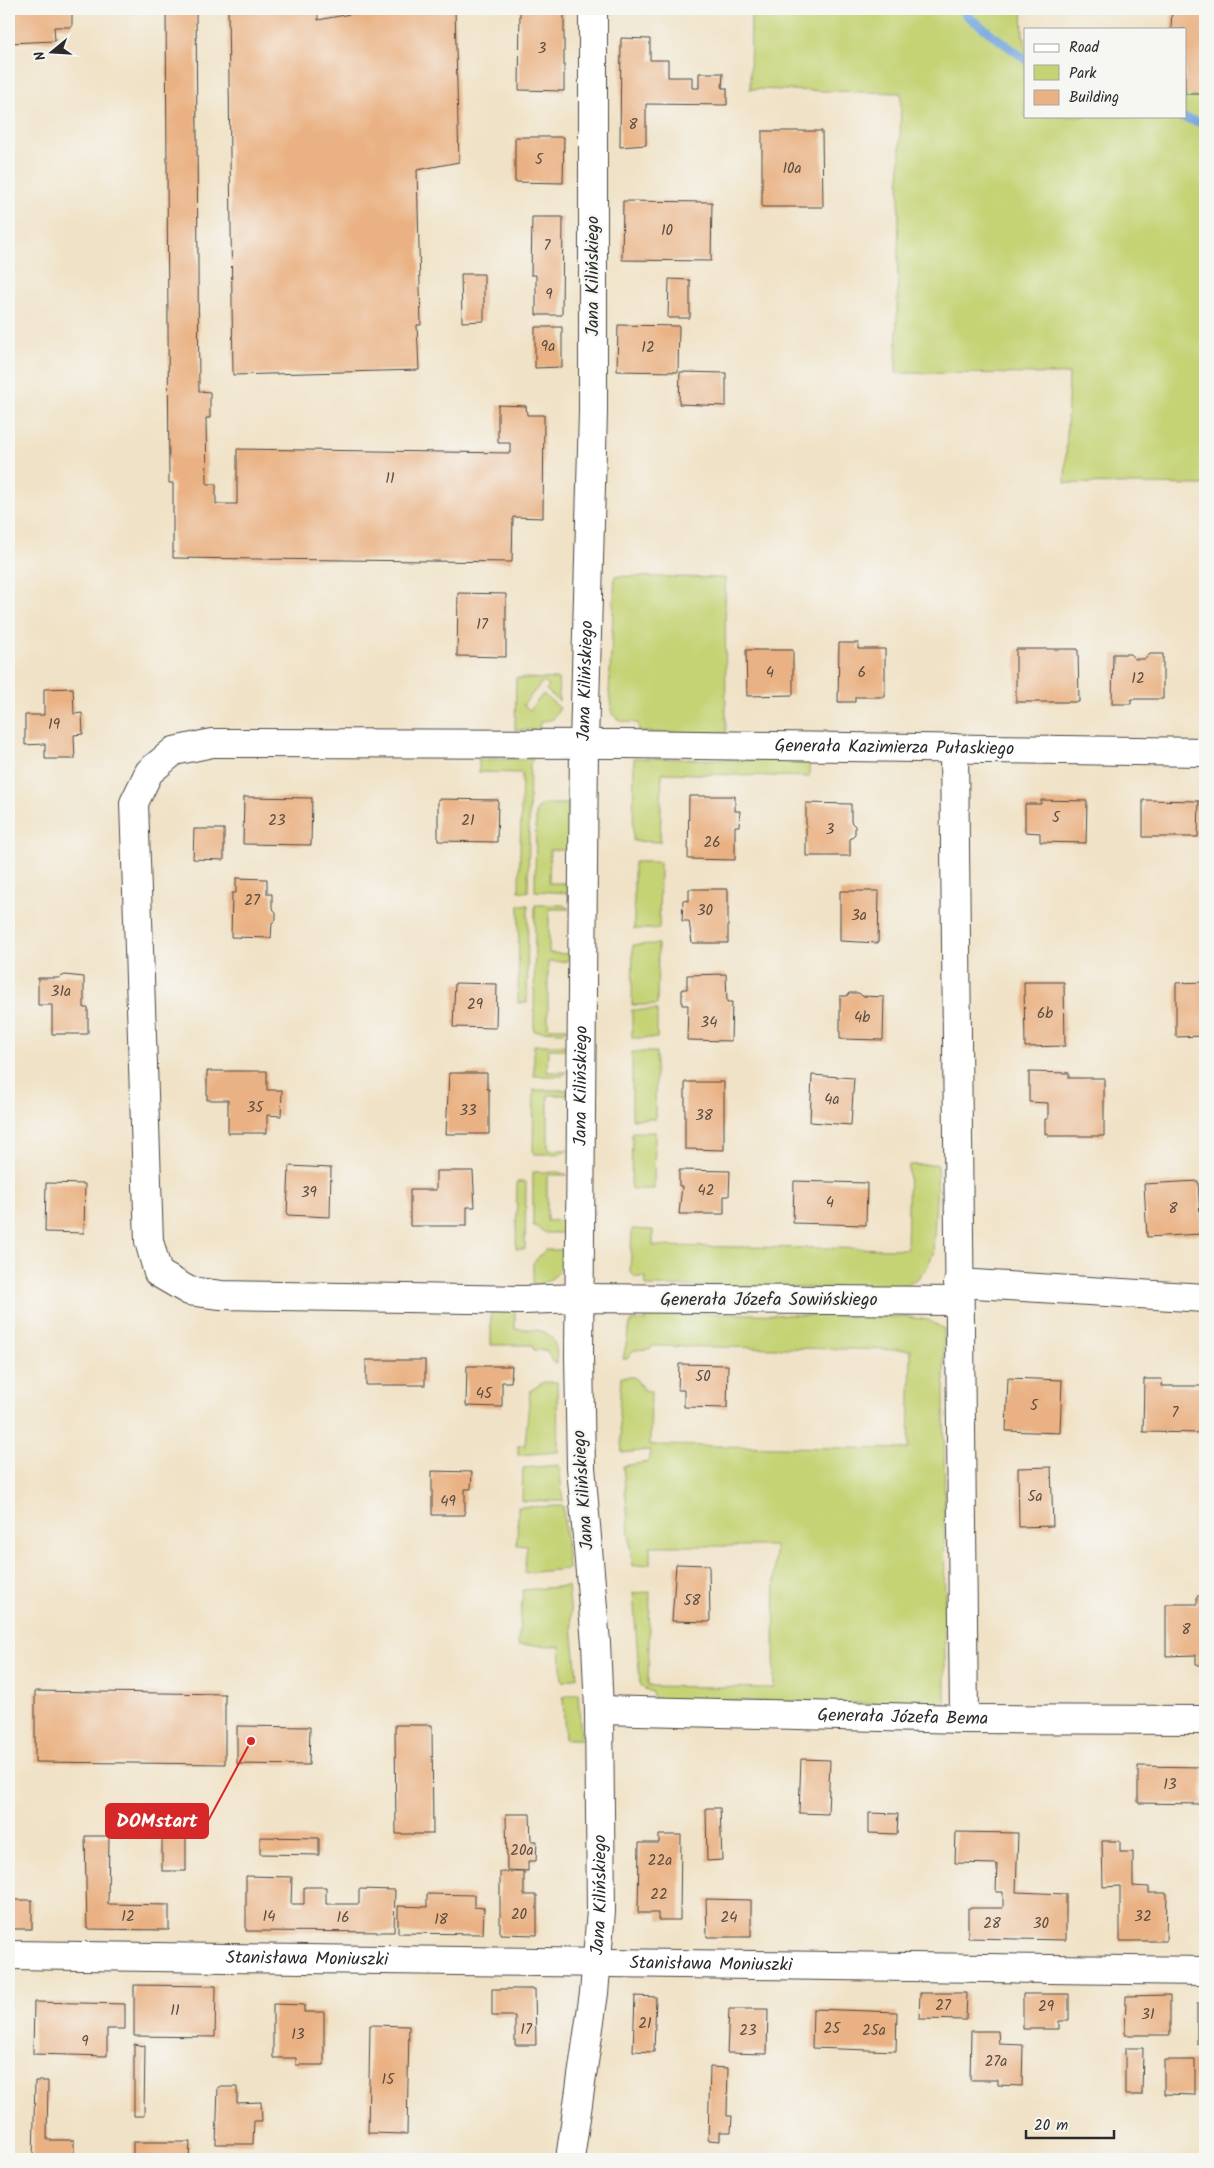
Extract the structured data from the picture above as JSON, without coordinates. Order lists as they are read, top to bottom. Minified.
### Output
{"streets":{"street":["Jana Kilińskiego","Generała Kazimierza Pułaskiego","Generała Józefa Sowińskiego","Generała Józefa Bema","Stanisława Moniuszki"]},"crossings":[["Jana Kilińskiego","Generała Kazimierza Pułaskiego"],["Jana Kilińskiego","Generała Józefa Sowińskiego"],["Jana Kilińskiego","Generała Józefa Bema"],["Jana Kilińskiego","Stanisława Moniuszki"],["Generała Kazimierza Pułaskiego","Generała Józefa Sowińskiego"]],"places":["DOMstart"],"house_numbers":["3","8","5","10a","10","7","9","9a","12","11","17","4","6","12","19","5","23","21","3","26","27","30","3a","31a","29","6b","4b","34","4a","35","33","38","42","39","4","8","50","45","5","7","5a","49","58","8","13","20a","22a","22","20","12","14","32","16","24","18","28","30","27","29","11","31","21","25","17","23","25a","13","9","27a","15"],"legend":["Road","Park","Building"],"scale_bar":"20 m","north":"left"}
